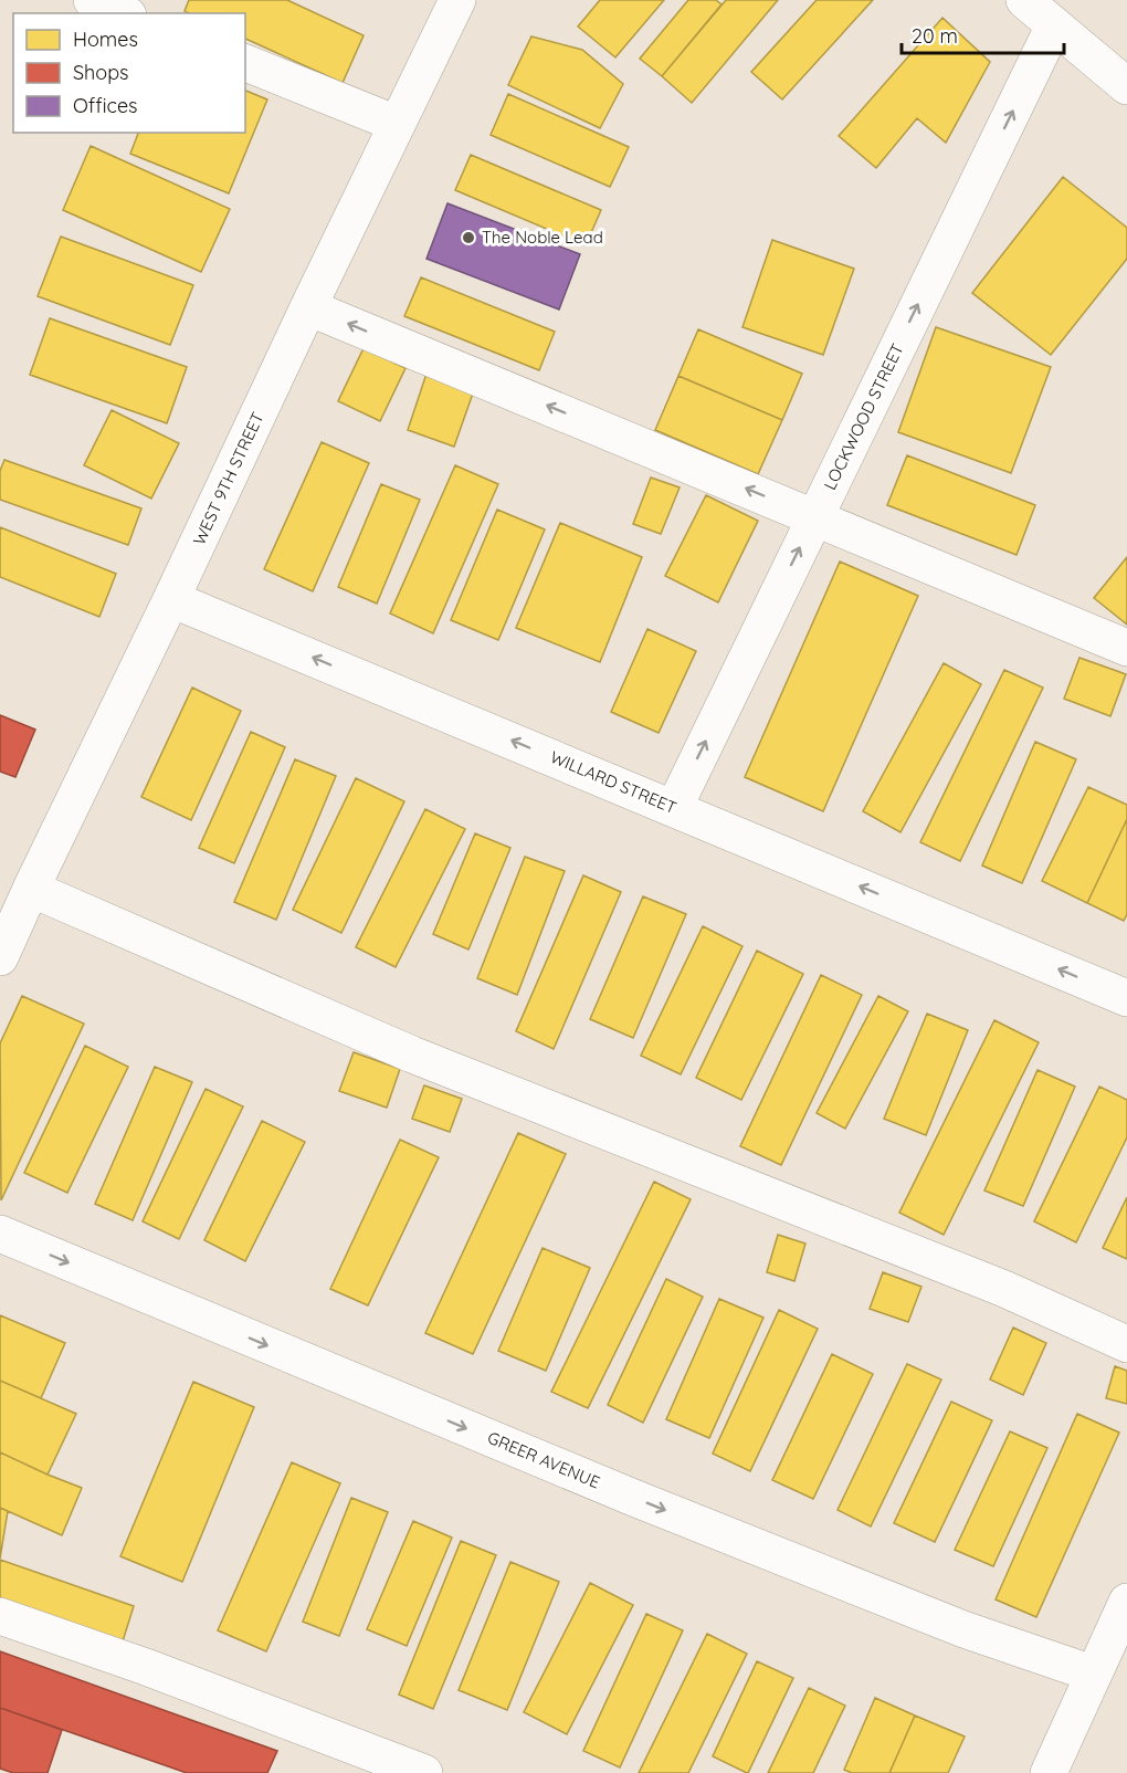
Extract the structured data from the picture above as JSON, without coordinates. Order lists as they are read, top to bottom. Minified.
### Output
{"streets":{"street":["LOCKWOOD STREET","WEST 9TH STREET","WILLARD STREET","GREER AVENUE"]},"crossings":[["LOCKWOOD STREET","WILLARD STREET"],["WEST 9TH STREET","WILLARD STREET"]],"one_way":["LOCKWOOD STREET"],"places":["The Noble Lead"],"legend":["Homes","Shops","Offices"],"scale_bar":"20 m"}
